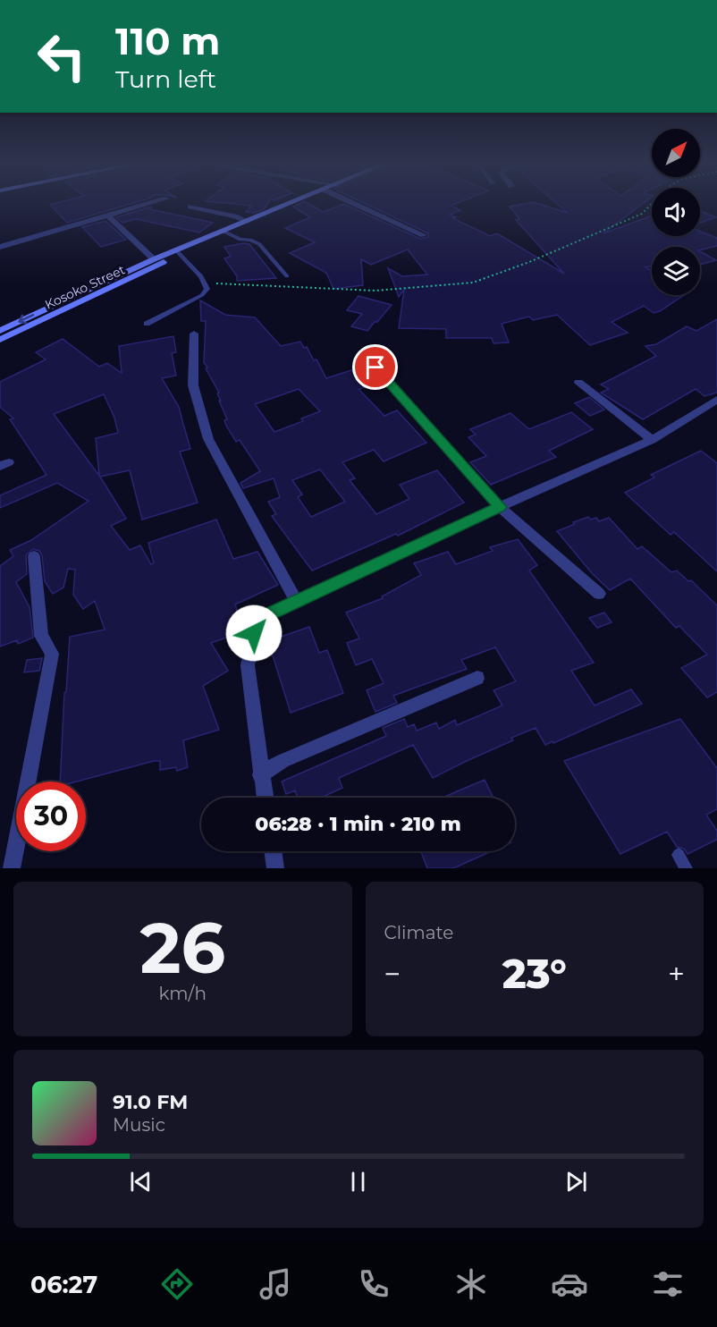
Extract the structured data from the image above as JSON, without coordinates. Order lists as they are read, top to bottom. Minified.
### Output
{"streets":{"street":["Kosoko Street"]},"north":"top right","page":{"turn":["110 m","Turn left"],"limit":"30","trip":"06:28 · 1 min · 210 m","tile":[["26","km/h"],"Climate"],"heat":["−","23°","+"],"song":["91.0 FM","Music"],"tabs":"06:27"}}
